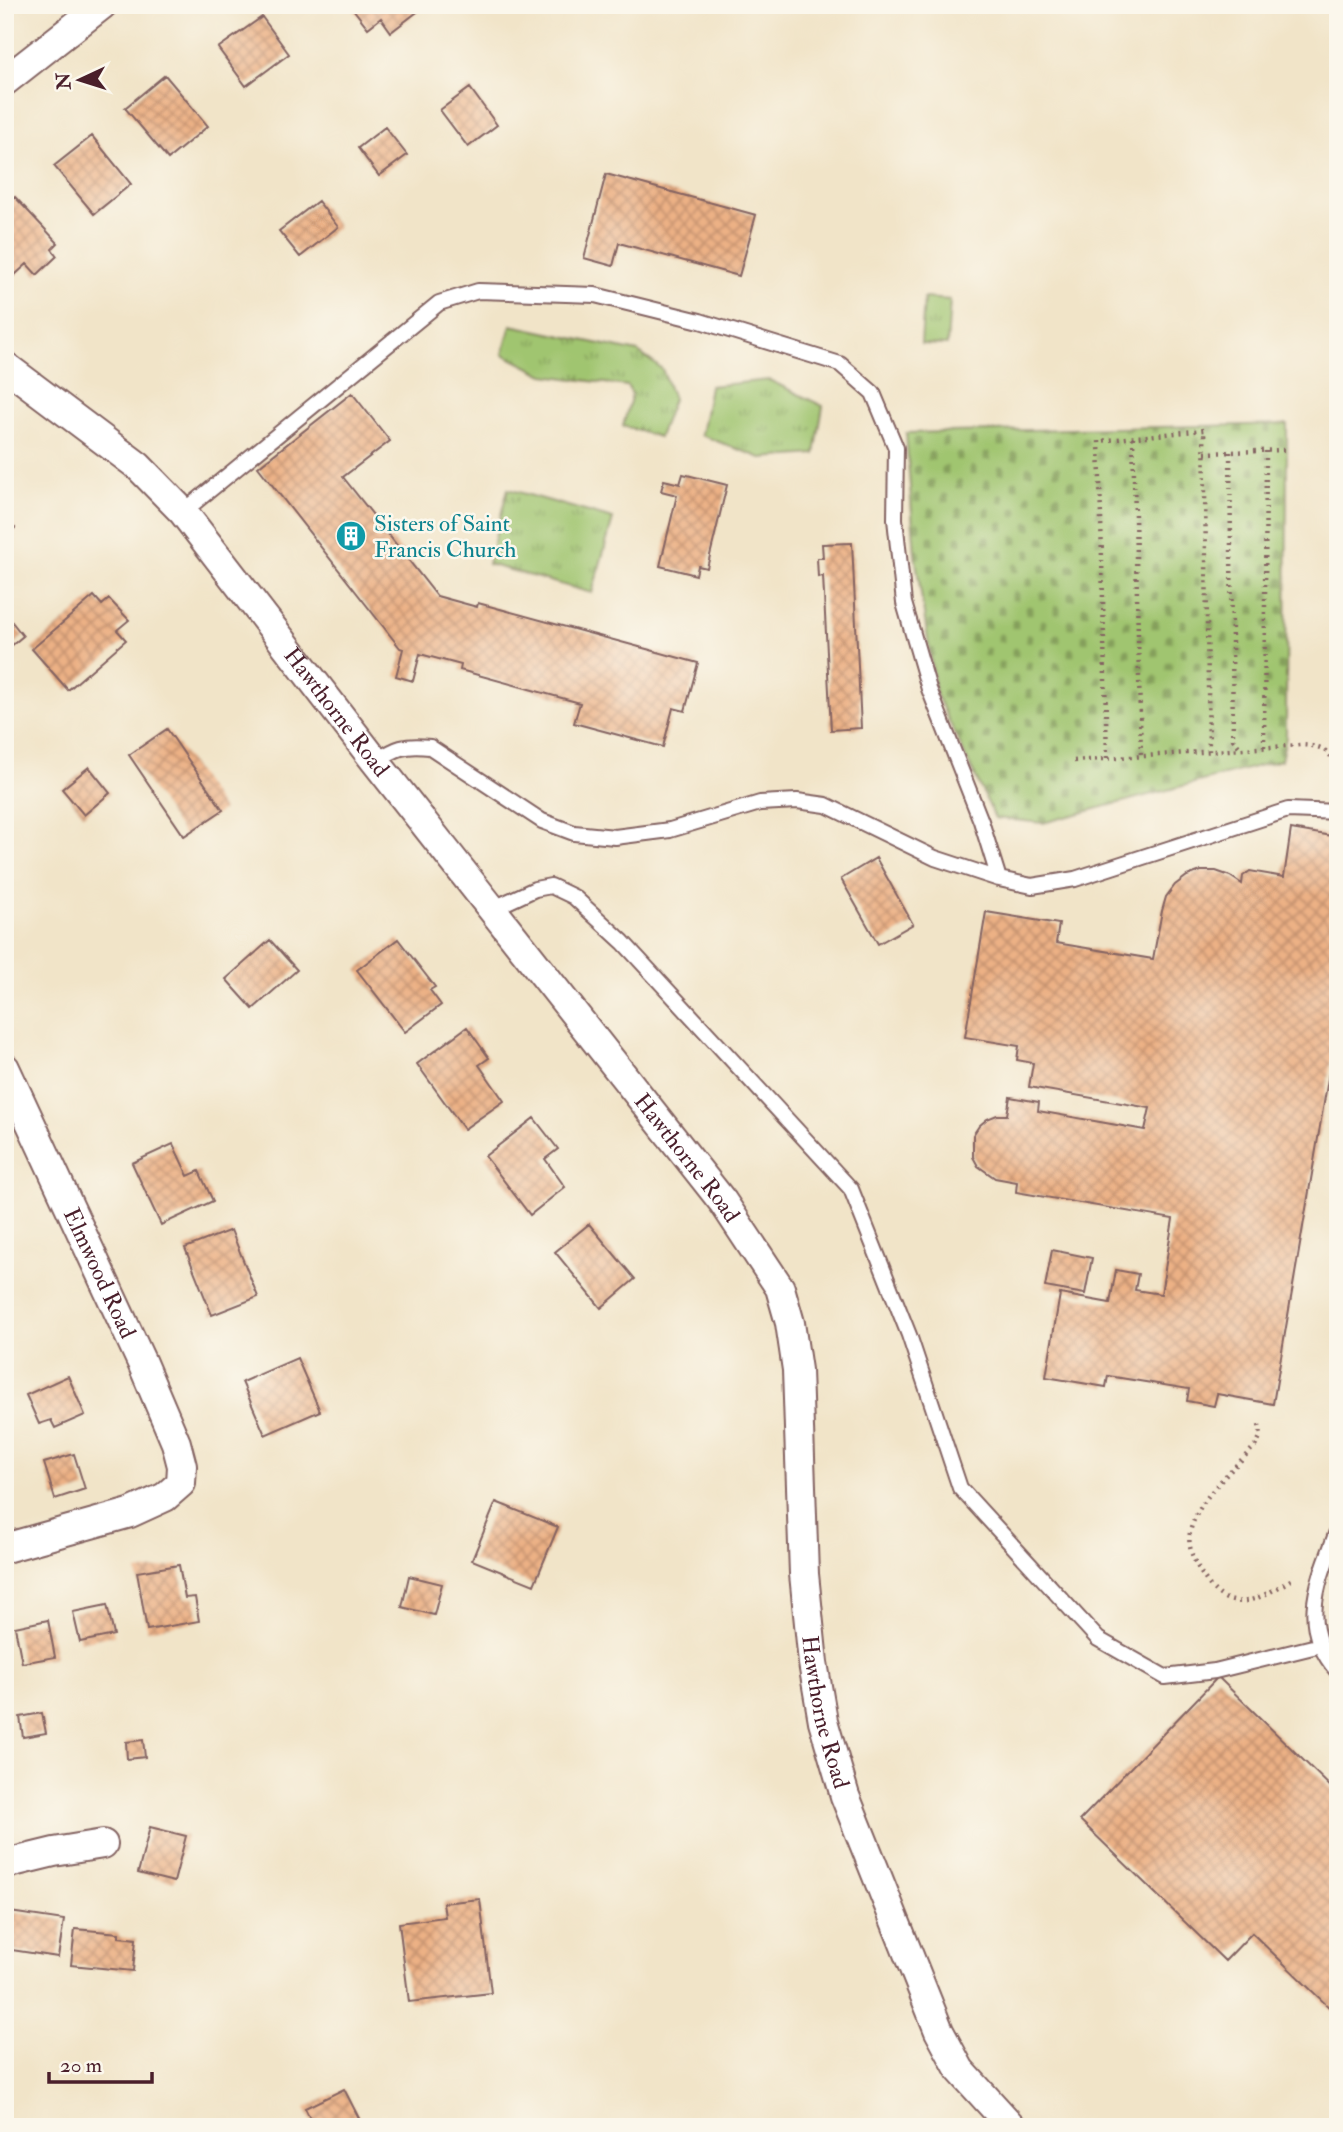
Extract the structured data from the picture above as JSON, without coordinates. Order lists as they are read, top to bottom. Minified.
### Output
{"streets":{"street":["Hawthorne Road","Elmwood Road"]},"places":{"building":["Sisters of Saint Francis Church"]},"scale_bar":"20 m","north":"left"}
